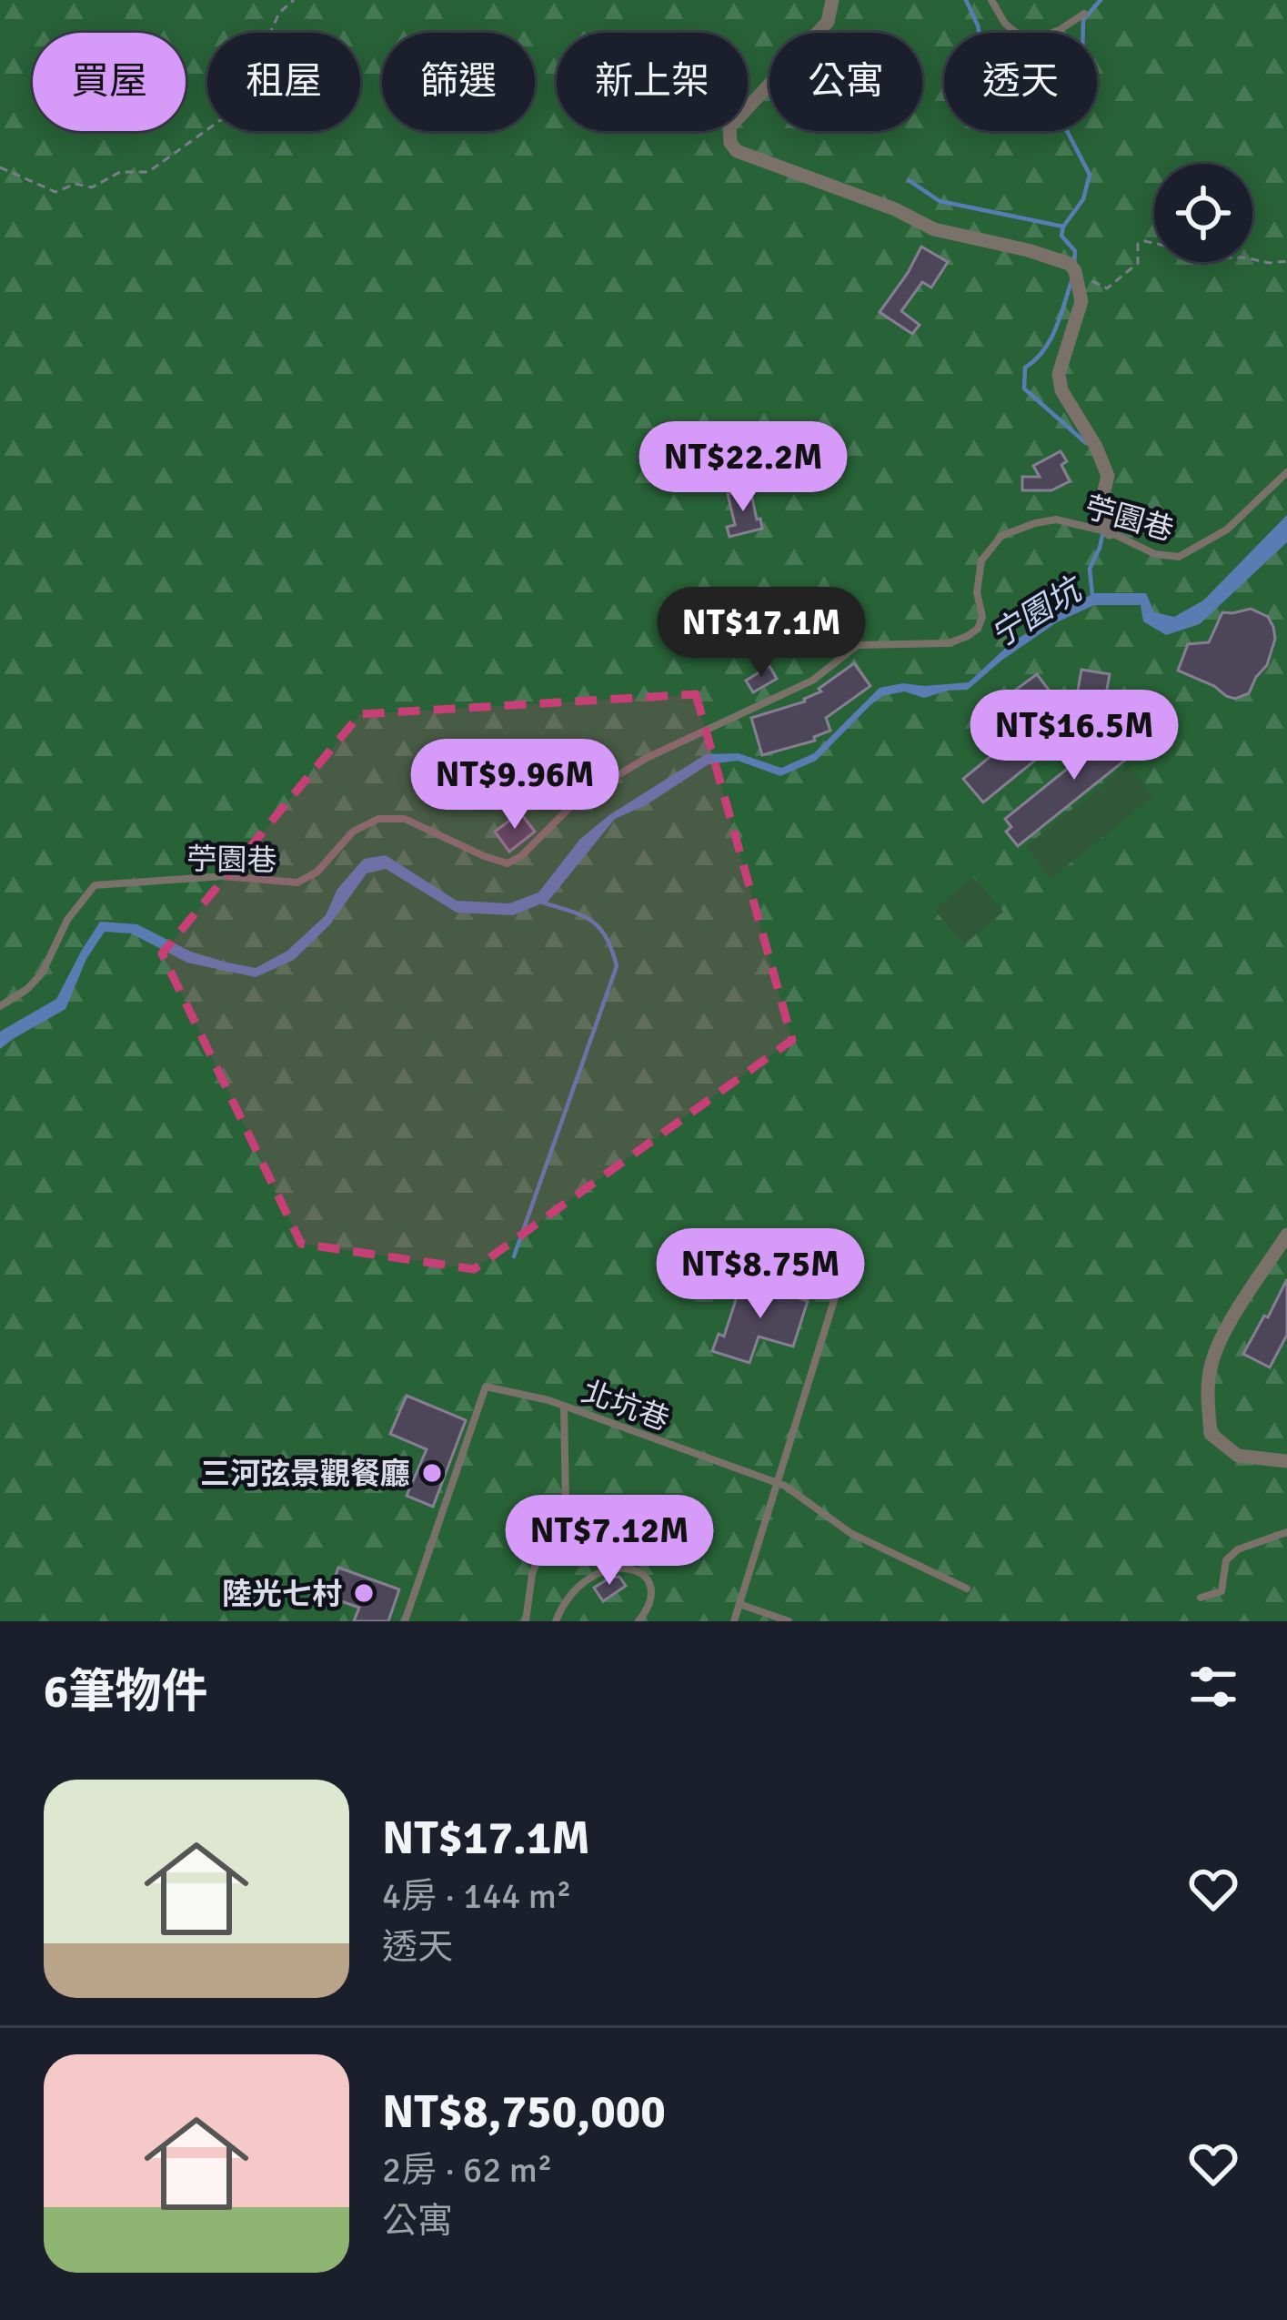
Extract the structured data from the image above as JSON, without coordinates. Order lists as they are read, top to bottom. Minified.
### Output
{"streets":{"lane":["苧園巷","北坑巷"]},"water":["宁園坑"],"places":["三河弦景觀餐廳","陸光七村"],"page":{"chip":["買屋","租屋","篩選","新上架","公寓","透天"],"price":["NT$22.2M","NT$17.1M","NT$16.5M","NT$9.96M","NT$8.75M","NT$7.12M"],"heading":"6筆物件","list":[{"name":"NT$17.1M","note":"4房 · 144 m² · 透天"},{"name":"NT$8,750,000","note":"2房 · 62 m² · 公寓"}]}}
